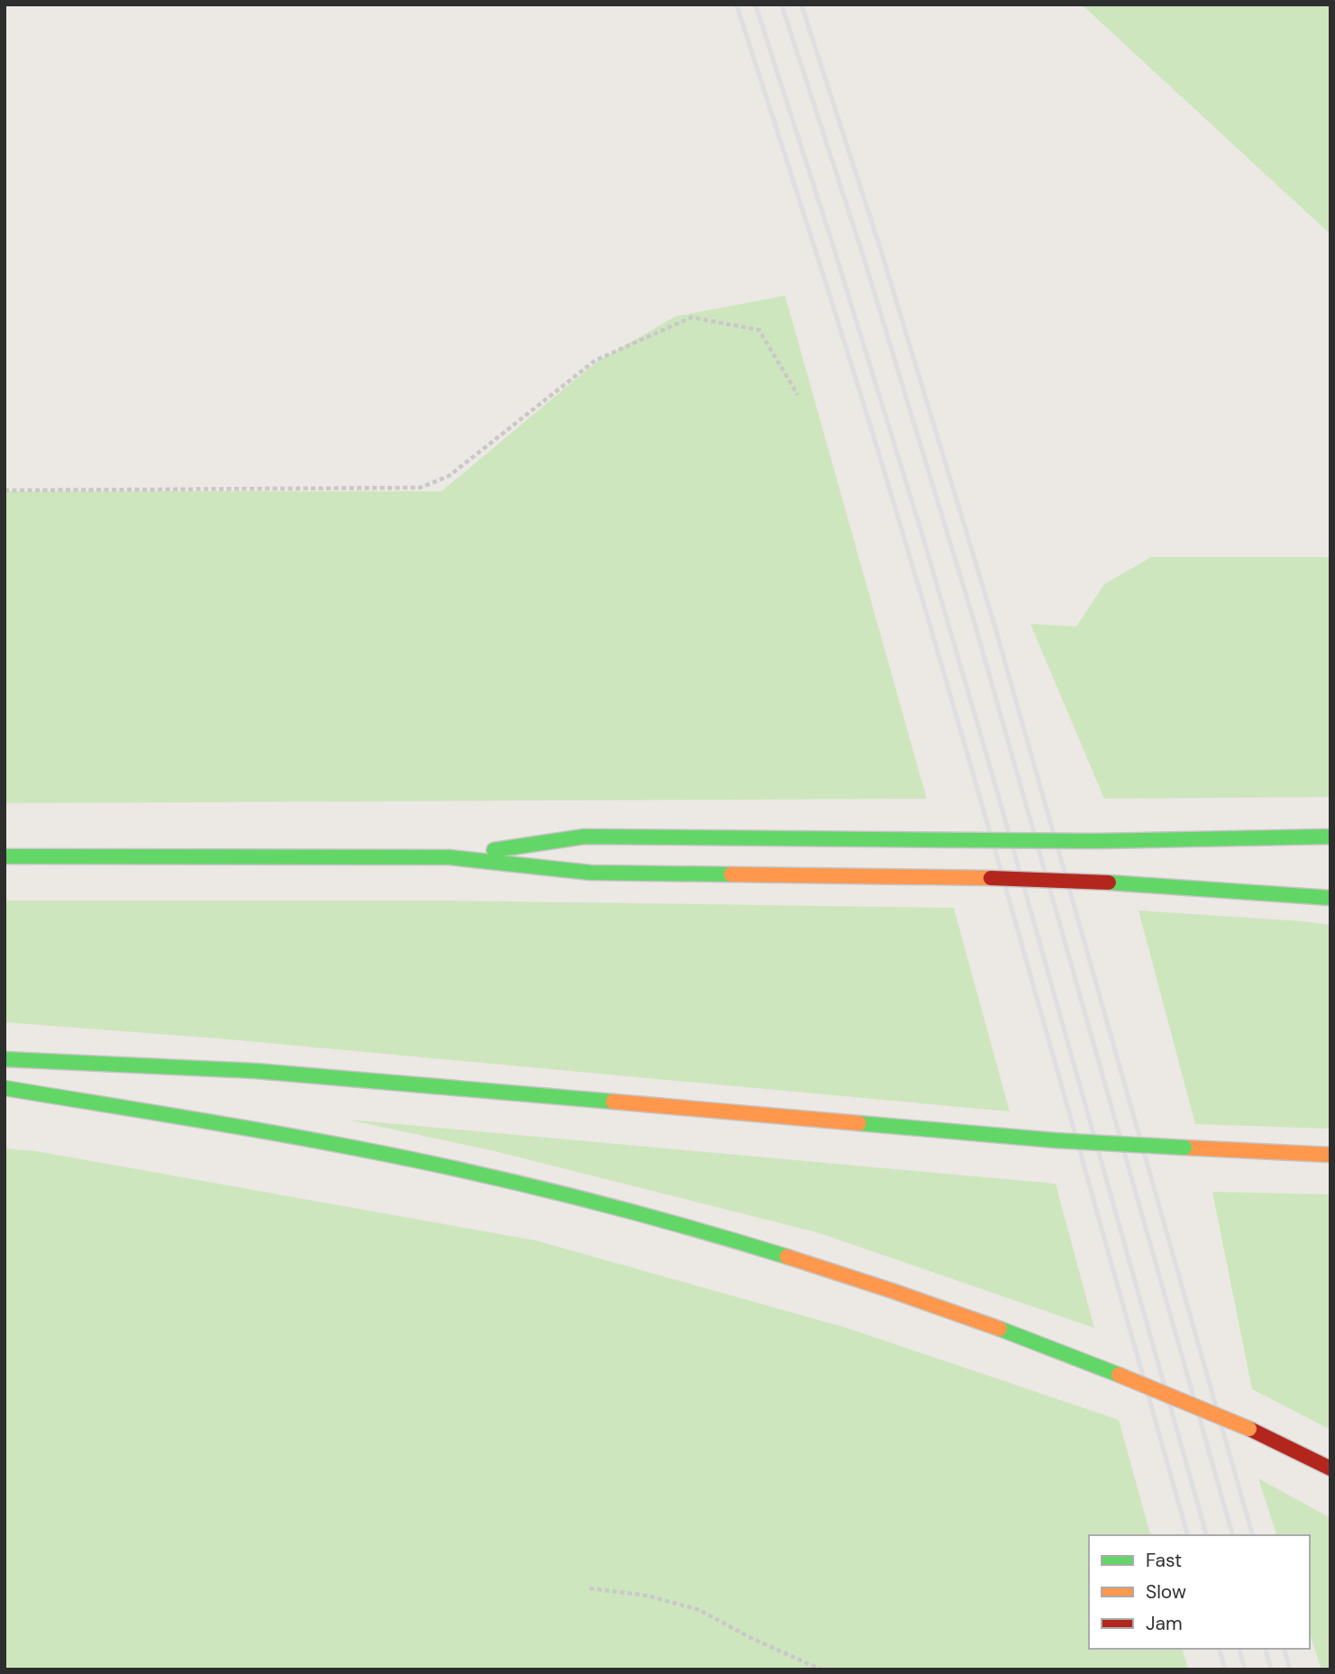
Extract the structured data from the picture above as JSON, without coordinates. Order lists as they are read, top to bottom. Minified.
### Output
{"legend":["Fast","Slow","Jam"]}
